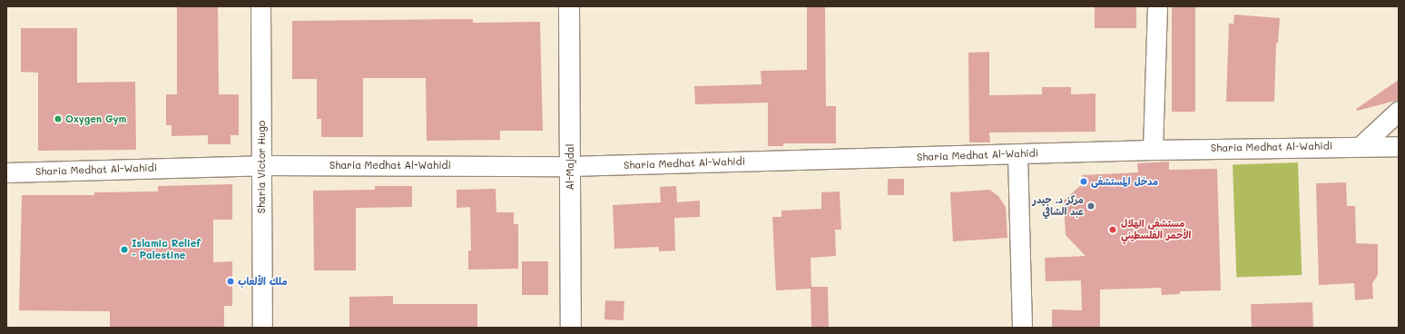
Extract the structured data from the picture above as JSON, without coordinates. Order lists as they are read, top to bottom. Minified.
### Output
{"streets":{"main road":["Al-Majdal"],"street":["Sharia Medhat Al-Wahidi","Sharia Victor Hugo"]},"crossings":[["Sharia Medhat Al-Wahidi","Sharia Victor Hugo"],["Sharia Medhat Al-Wahidi","Al-Majdal"]],"places":["Oxygen Gym","مدخل المستشفى","مركز د. حيدر عبد الشافي","مستشفى الهلال الأحمر الفلسطيني","Islamic Relief - Palestine","ملك الألعاب"]}
